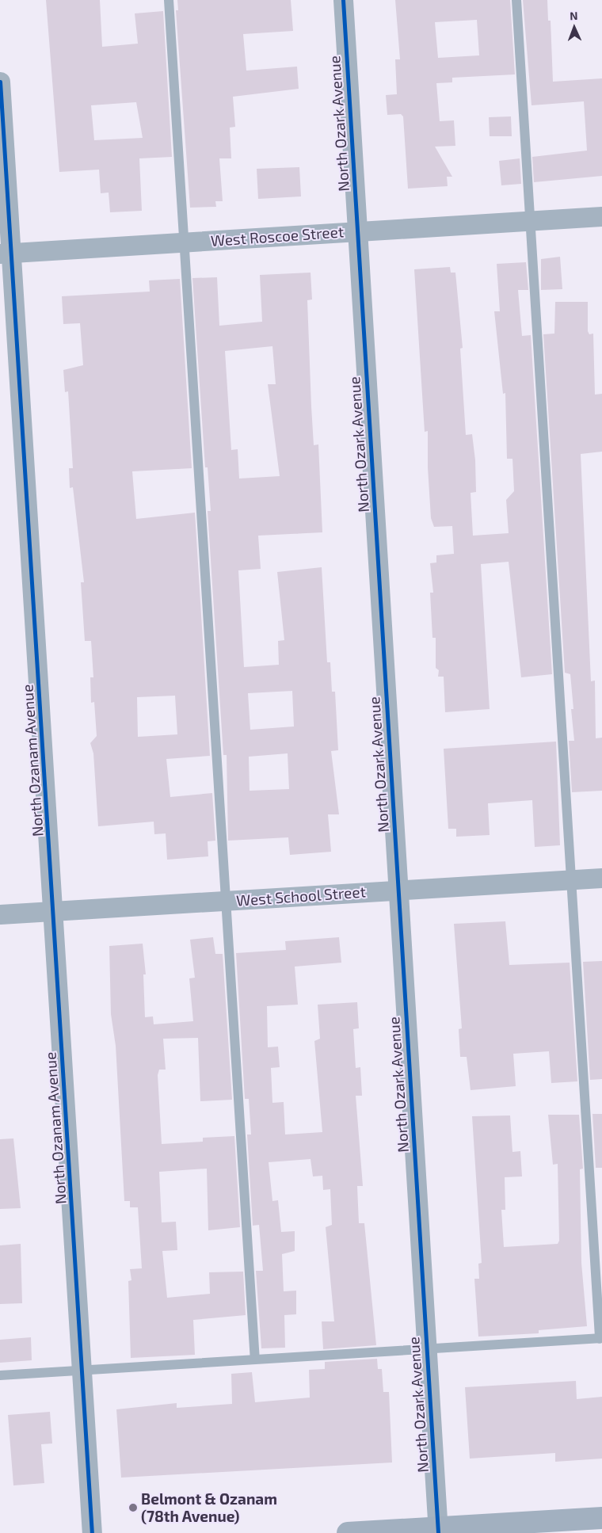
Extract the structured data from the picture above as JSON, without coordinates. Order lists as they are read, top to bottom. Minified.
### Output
{"streets":{"street":["North Ozark Avenue","West Roscoe Street","North Ozanam Avenue","West School Street"]},"crossings":[["North Ozark Avenue","West Roscoe Street"],["North Ozark Avenue","West School Street"],["West Roscoe Street","North Ozanam Avenue"],["North Ozanam Avenue","West School Street"]],"places":["Belmont & Ozanam (78th Avenue)"],"north":"top"}
